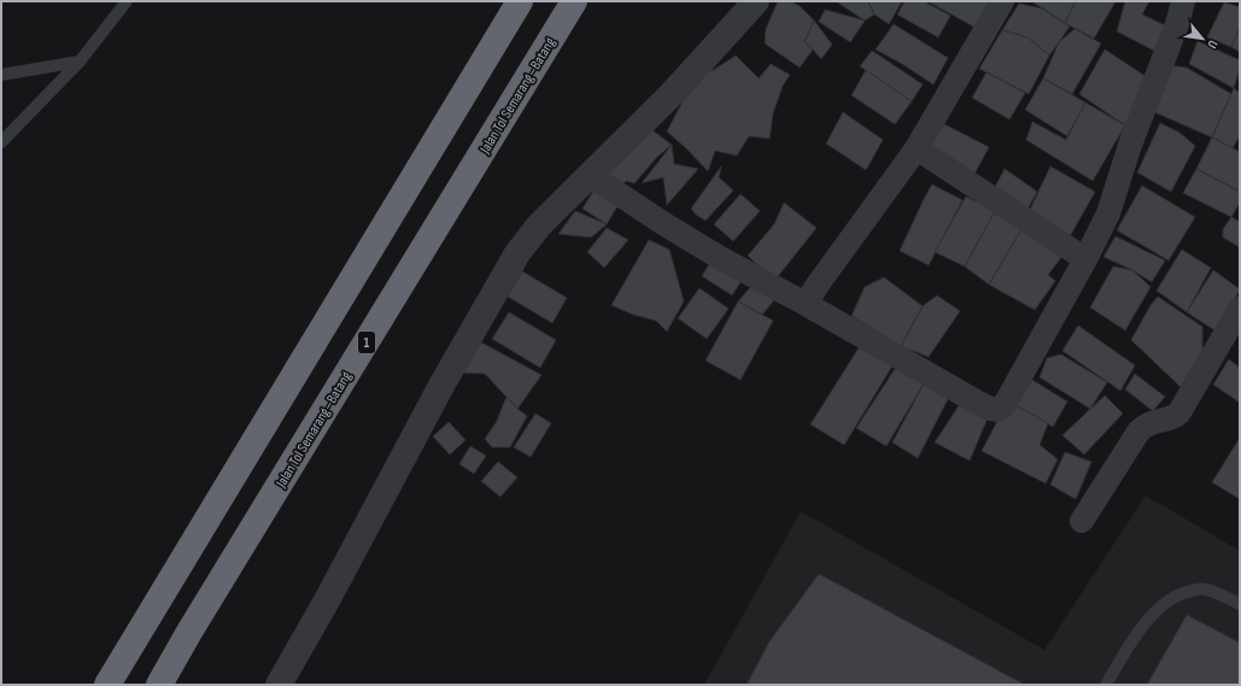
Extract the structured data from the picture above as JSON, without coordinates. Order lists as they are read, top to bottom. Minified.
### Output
{"streets":{"highway":["Jalan Tol Semarang–Batang","1"]},"north":"bottom right"}
